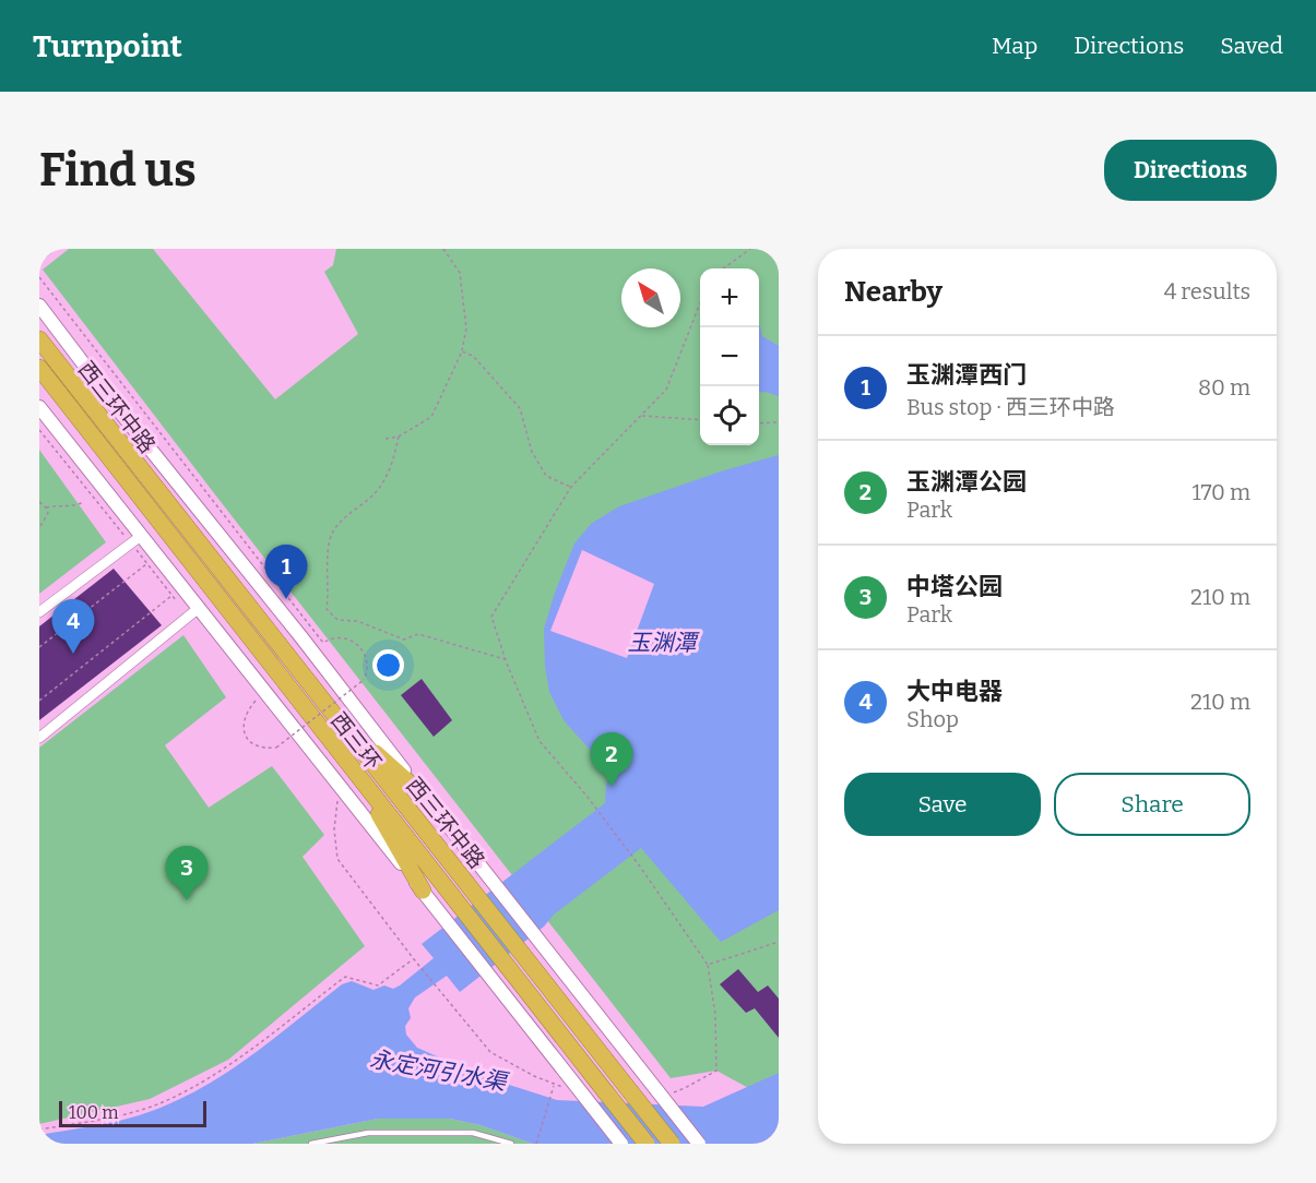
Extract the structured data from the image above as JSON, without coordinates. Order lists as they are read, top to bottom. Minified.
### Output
{"streets":{"highway":["西三环"],"street":["西三环中路"]},"water":["玉渊潭","永定河引水渠"],"scale_bar":"100 m","north":"top left","page":{"header":"Turnpoint","nav":["Map","Directions","Saved"],"buttons":["Directions",["Save","Share"]],"title":"Find us","heading":["Nearby","4 results"],"map_buttons":["+","−"],"list":[{"mark":"1","name":"玉渊潭西门","note":"Bus stop · 西三环中路","value":"80 m"},{"mark":"2","name":"玉渊潭公园","note":"Park","value":"170 m"},{"mark":"3","name":"中塔公园","note":"Park","value":"210 m"},{"mark":"4","name":"大中电器","note":"Shop","value":"210 m"}],"pins":["1","4","2","3"],"scale":"100 m"}}
